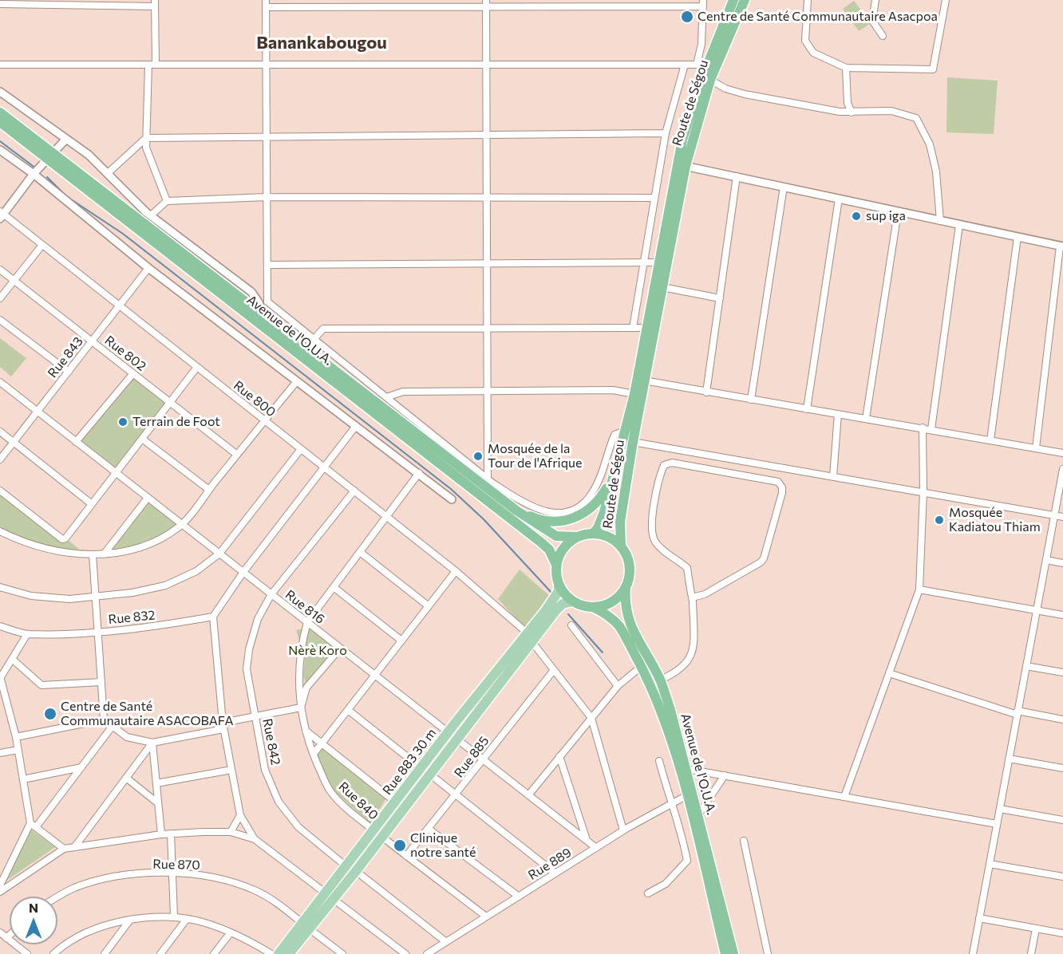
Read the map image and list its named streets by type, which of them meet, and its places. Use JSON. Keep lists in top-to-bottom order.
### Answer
{
  "streets": {
    "highway": ["Route de Ségou", "Avenue de l'O.U.A."],
    "main road": ["Rue 883 30 m"],
    "street": [
      "Rue 802",
      "Rue 843",
      "Rue 800",
      "Rue 816",
      "Rue 832",
      "Rue 842",
      "Rue 885",
      "Rue 840",
      "Rue 889",
      "Rue 870"
    ]
  },
  "crossings": [
    ["Route de Ségou", "Avenue de l'O.U.A."],
    ["Avenue de l'O.U.A.", "Rue 889"],
    ["Rue 802", "Rue 843"],
    ["Rue 843", "Rue 800"],
    ["Rue 843", "Rue 816"],
    ["Rue 800", "Rue 842"],
    ["Rue 800", "Rue 883 30 m"],
    ["Rue 816", "Rue 842"],
    ["Rue 816", "Rue 885"],
    ["Rue 816", "Rue 883 30 m"],
    ["Rue 816", "Rue 840"],
    ["Rue 816", "Rue 889"],
    ["Rue 842", "Rue 883 30 m"],
    ["Rue 842", "Rue 889"],
    ["Rue 885", "Rue 840"],
    ["Rue 883 30 m", "Rue 840"],
    ["Rue 883 30 m", "Rue 870"],
    ["Rue 840", "Rue 889"]
  ],
  "districts": ["Banankabougou"],
  "parks": ["Nèrè Koro"],
  "places": [
    "Centre de Santé Communautaire Asacpoa",
    "sup iga",
    "Terrain de Foot",
    "Mosquée de la Tour de l'Afrique",
    "Mosquée Kadiatou Thiam",
    "Centre de Santé Communautaire ASACOBAFA",
    "Clinique notre santé"
  ],
  "north": "top"
}
